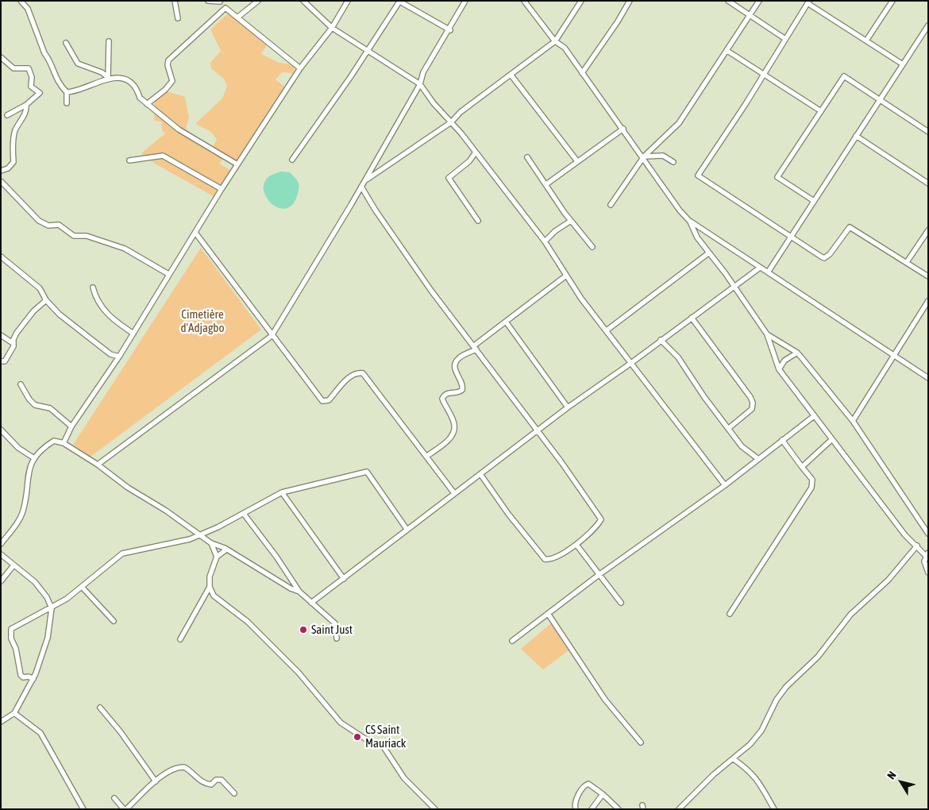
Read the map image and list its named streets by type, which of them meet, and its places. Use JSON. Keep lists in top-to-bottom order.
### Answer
{
  "parks": ["Cimetière d'Adjagbo"],
  "places": ["Saint Just", "CS Saint Mauriack"],
  "north": "top left"
}
